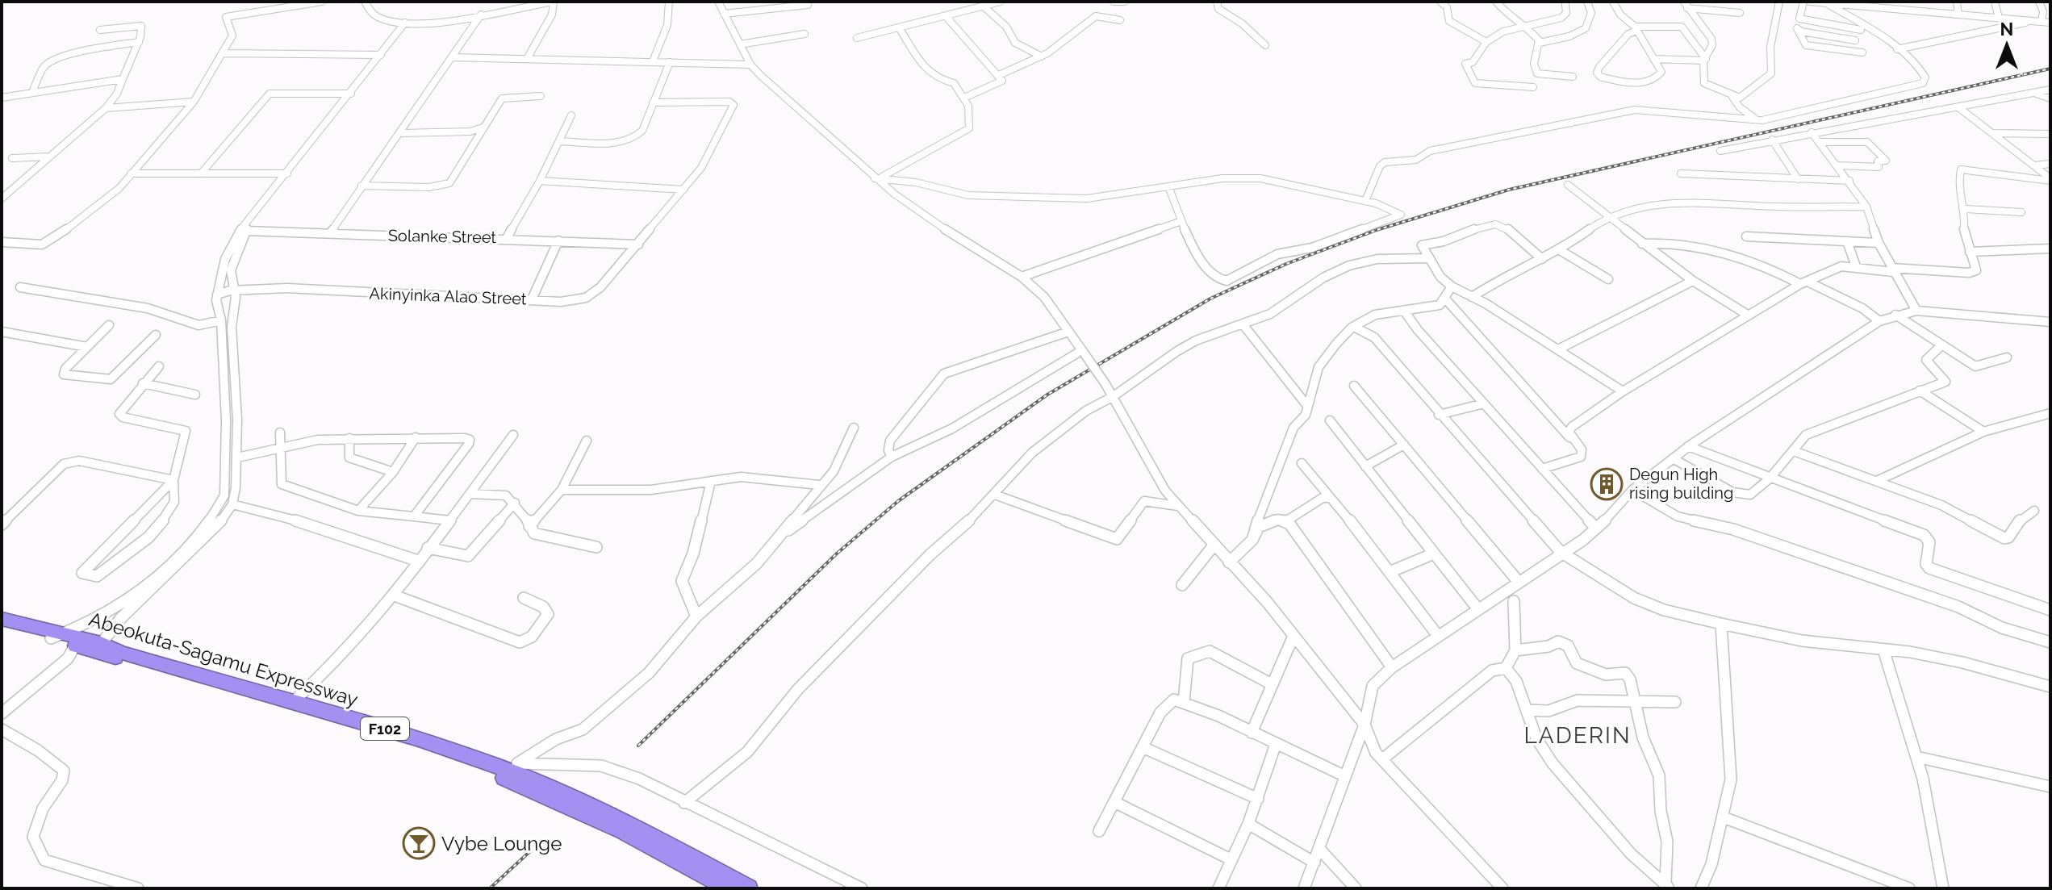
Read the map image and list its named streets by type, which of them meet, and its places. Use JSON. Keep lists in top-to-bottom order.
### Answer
{
  "streets": {
    "highway": ["Abeokuta-Sagamu Expressway", "F102"],
    "street": ["Solanke Street", "Akinyinka Alao Street"]
  },
  "crossings": [
    ["Solanke Street", "Akinyinka Alao Street"]
  ],
  "districts": ["LADERIN"],
  "places": {
    "building": ["Degun High rising building"],
    "bar": ["Vybe Lounge"]
  },
  "north": "top"
}
